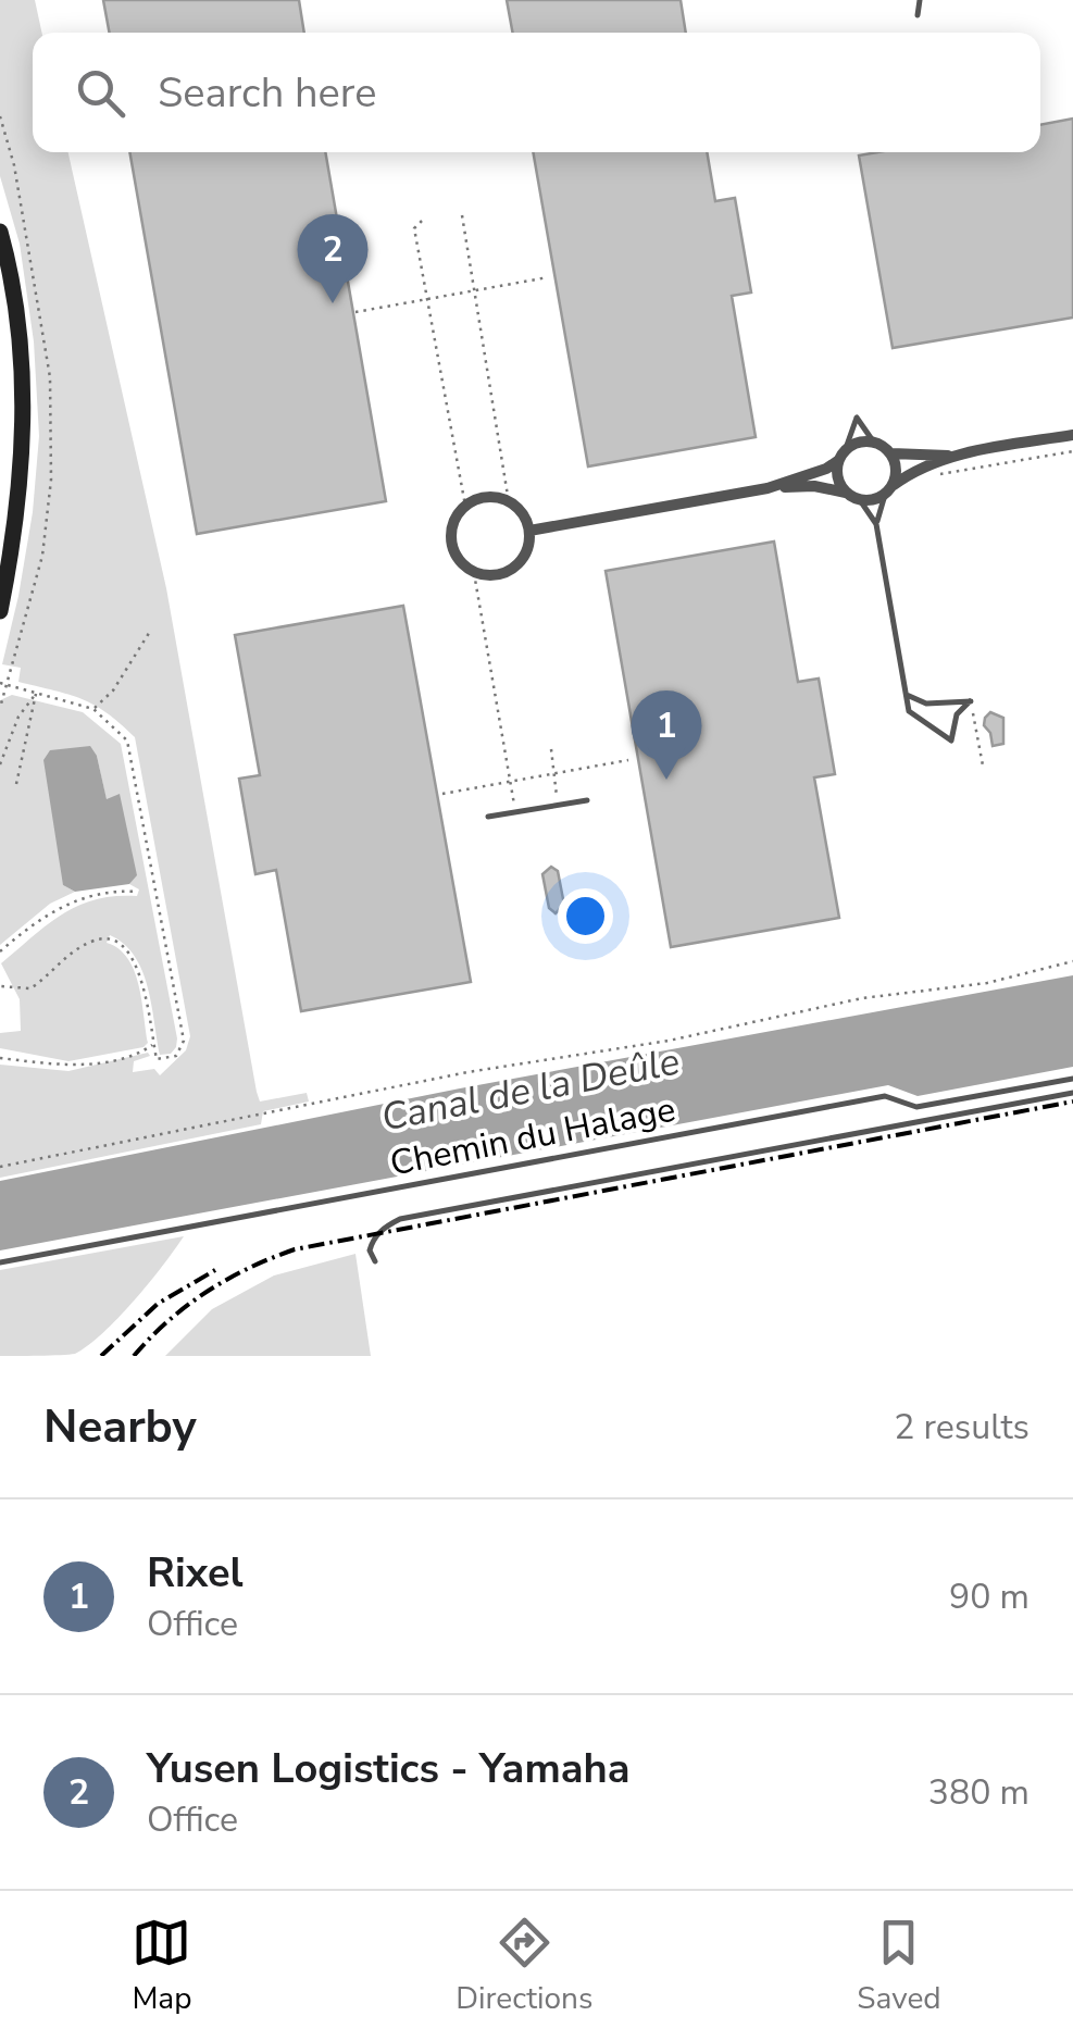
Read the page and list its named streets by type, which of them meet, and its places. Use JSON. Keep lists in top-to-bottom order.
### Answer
{
  "streets": {
    "lane": ["Chemin du Halage"]
  },
  "water": ["Canal de la Deûle"],
  "page": {
    "search": "Search here",
    "pins": ["2", "1"],
    "heading": ["Nearby", "2 results"],
    "list": [
      {
        "mark": "1",
        "name": "Rixel",
        "note": "Office",
        "value": "90 m"
      },
      {
        "mark": "2",
        "name": "Yusen Logistics - Yamaha",
        "note": "Office",
        "value": "380 m"
      }
    ],
    "nav": ["Map", "Directions", "Saved"]
  }
}
